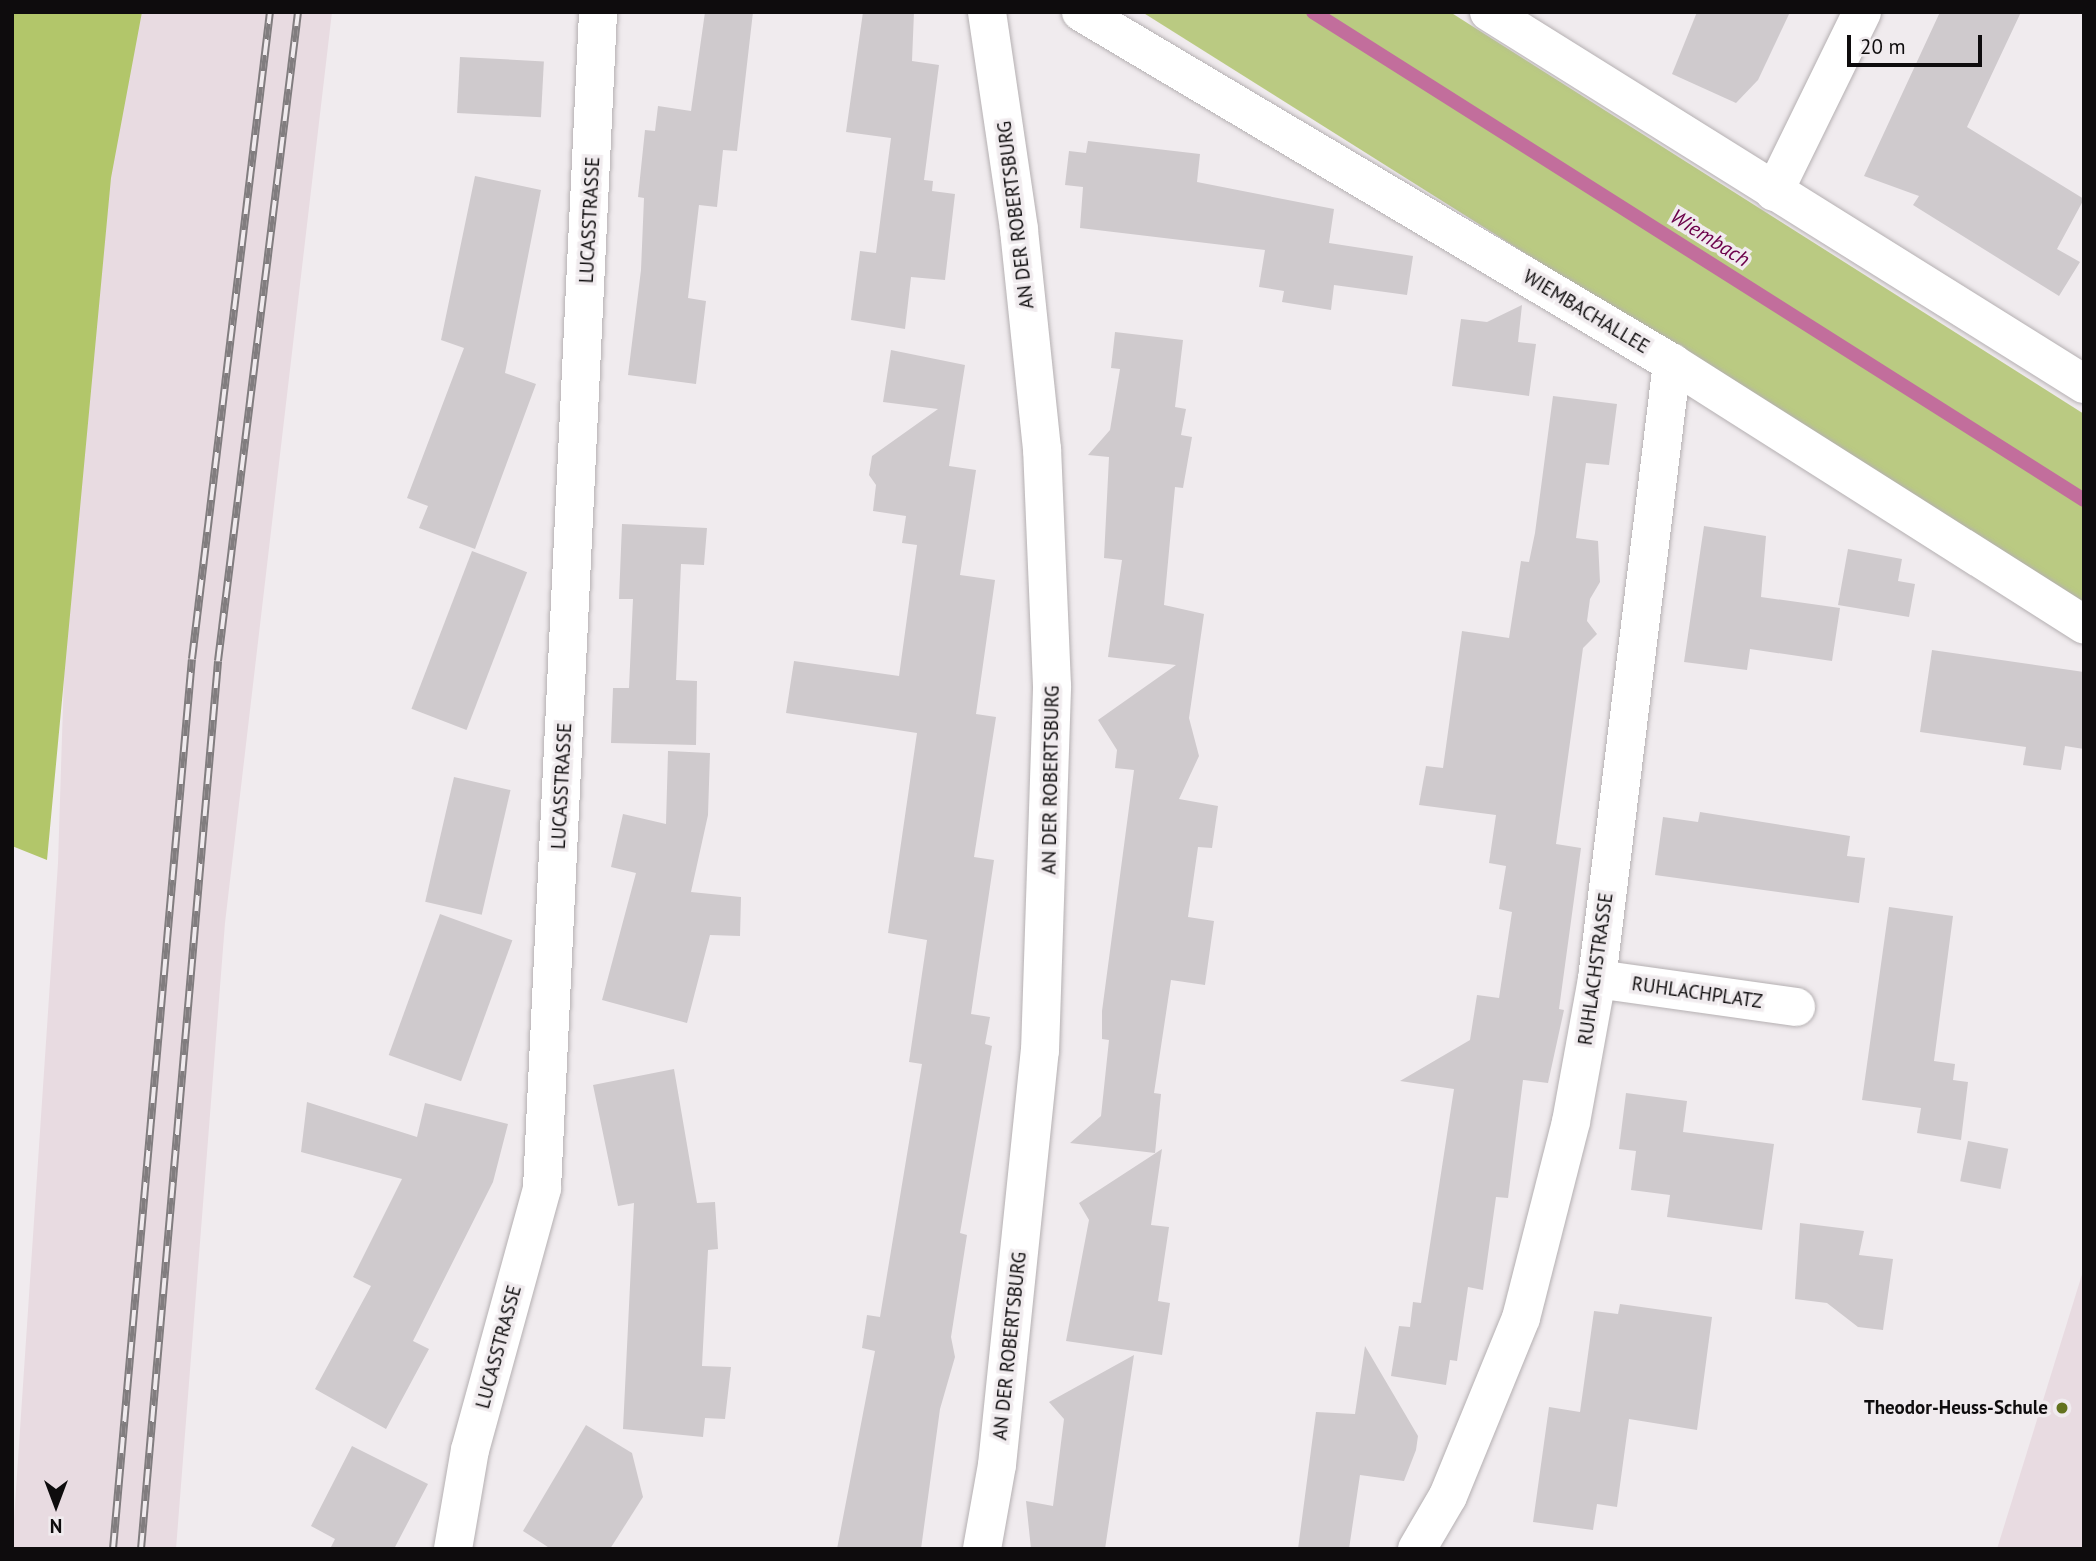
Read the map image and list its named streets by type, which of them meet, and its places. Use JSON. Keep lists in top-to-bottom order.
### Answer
{
  "streets": {
    "street": [
      "AN DER ROBERTSBURG",
      "LUCASSTRASSE",
      "WIEMBACHALLEE",
      "RUHLACHSTRASSE",
      "RUHLACHPLATZ"
    ]
  },
  "crossings": [
    ["WIEMBACHALLEE", "RUHLACHSTRASSE"],
    ["RUHLACHSTRASSE", "RUHLACHPLATZ"]
  ],
  "water": ["Wiembach"],
  "places": ["Theodor-Heuss-Schule"],
  "scale_bar": "20 m",
  "north": "bottom"
}
